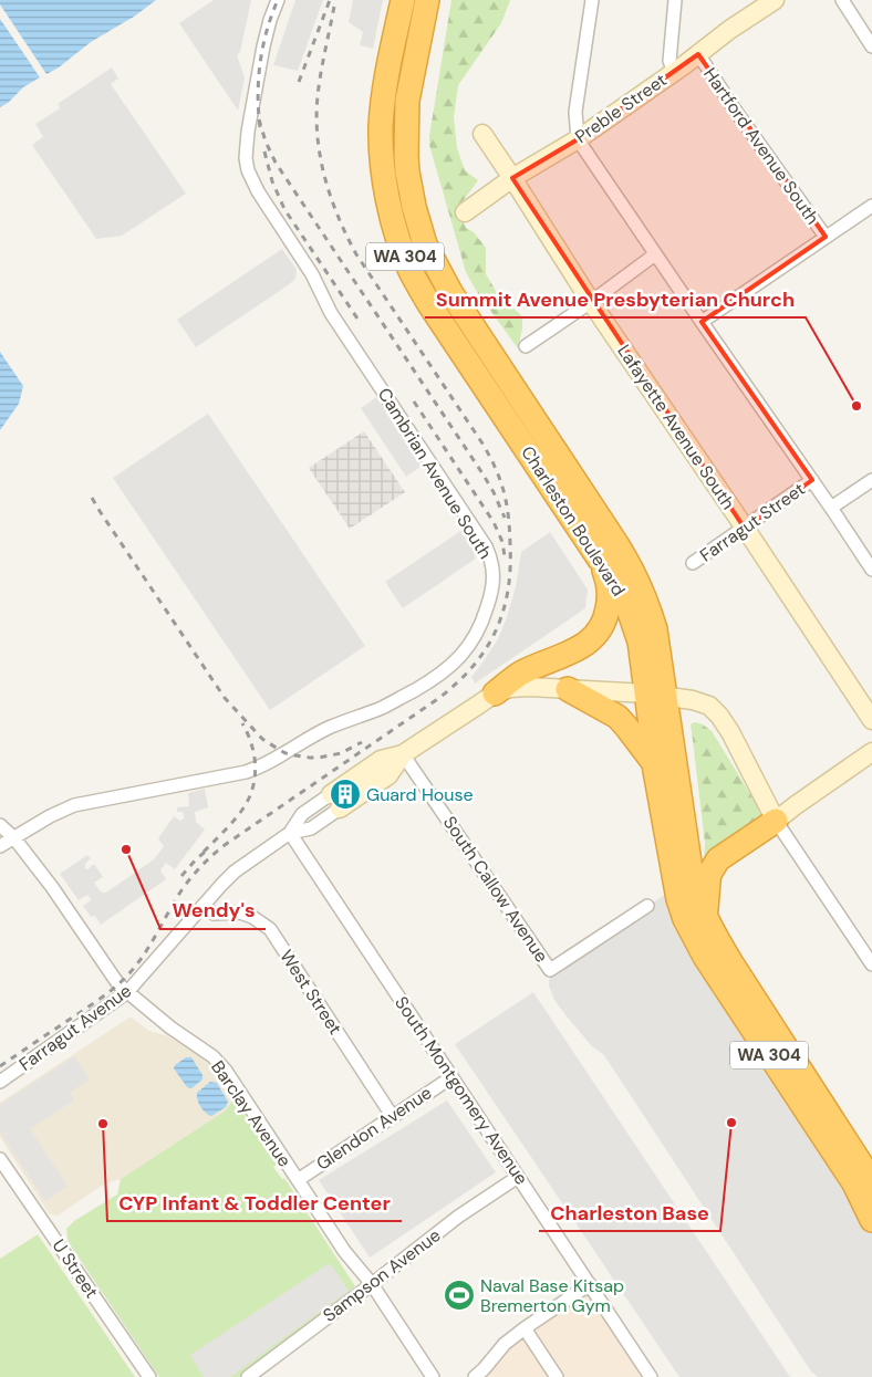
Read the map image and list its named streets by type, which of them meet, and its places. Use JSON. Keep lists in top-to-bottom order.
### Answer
{
  "streets": {
    "highway": ["WA 304", "Charleston Boulevard"],
    "street": [
      "Preble Street",
      "Hartford Avenue South",
      "Lafayette Avenue South",
      "Cambrian Avenue South",
      "Farragut Street",
      "South Callow Avenue",
      "West Street",
      "Farragut Avenue",
      "South Montgomery Avenue",
      "Barclay Avenue",
      "Glendon Avenue",
      "U Street",
      "Sampson Avenue"
    ]
  },
  "crossings": [
    ["Preble Street", "Hartford Avenue South"],
    ["Preble Street", "Lafayette Avenue South"],
    ["Lafayette Avenue South", "Farragut Street"],
    ["Cambrian Avenue South", "Barclay Avenue"],
    ["Charleston Boulevard", "Farragut Avenue"],
    ["South Callow Avenue", "Farragut Avenue"],
    ["West Street", "Farragut Avenue"],
    ["West Street", "Glendon Avenue"],
    ["Farragut Avenue", "South Montgomery Avenue"],
    ["Farragut Avenue", "Barclay Avenue"],
    ["South Montgomery Avenue", "Glendon Avenue"],
    ["South Montgomery Avenue", "Sampson Avenue"],
    ["Barclay Avenue", "Glendon Avenue"],
    ["Barclay Avenue", "Sampson Avenue"]
  ],
  "places": {
    "other": [
      "Summit Avenue Presbyterian Church",
      "Wendy's",
      "Charleston Base",
      "CYP Infant & Toddler Center"
    ],
    "building": ["Guard House"],
    "sports": ["Naval Base Kitsap Bremerton Gym"]
  }
}
